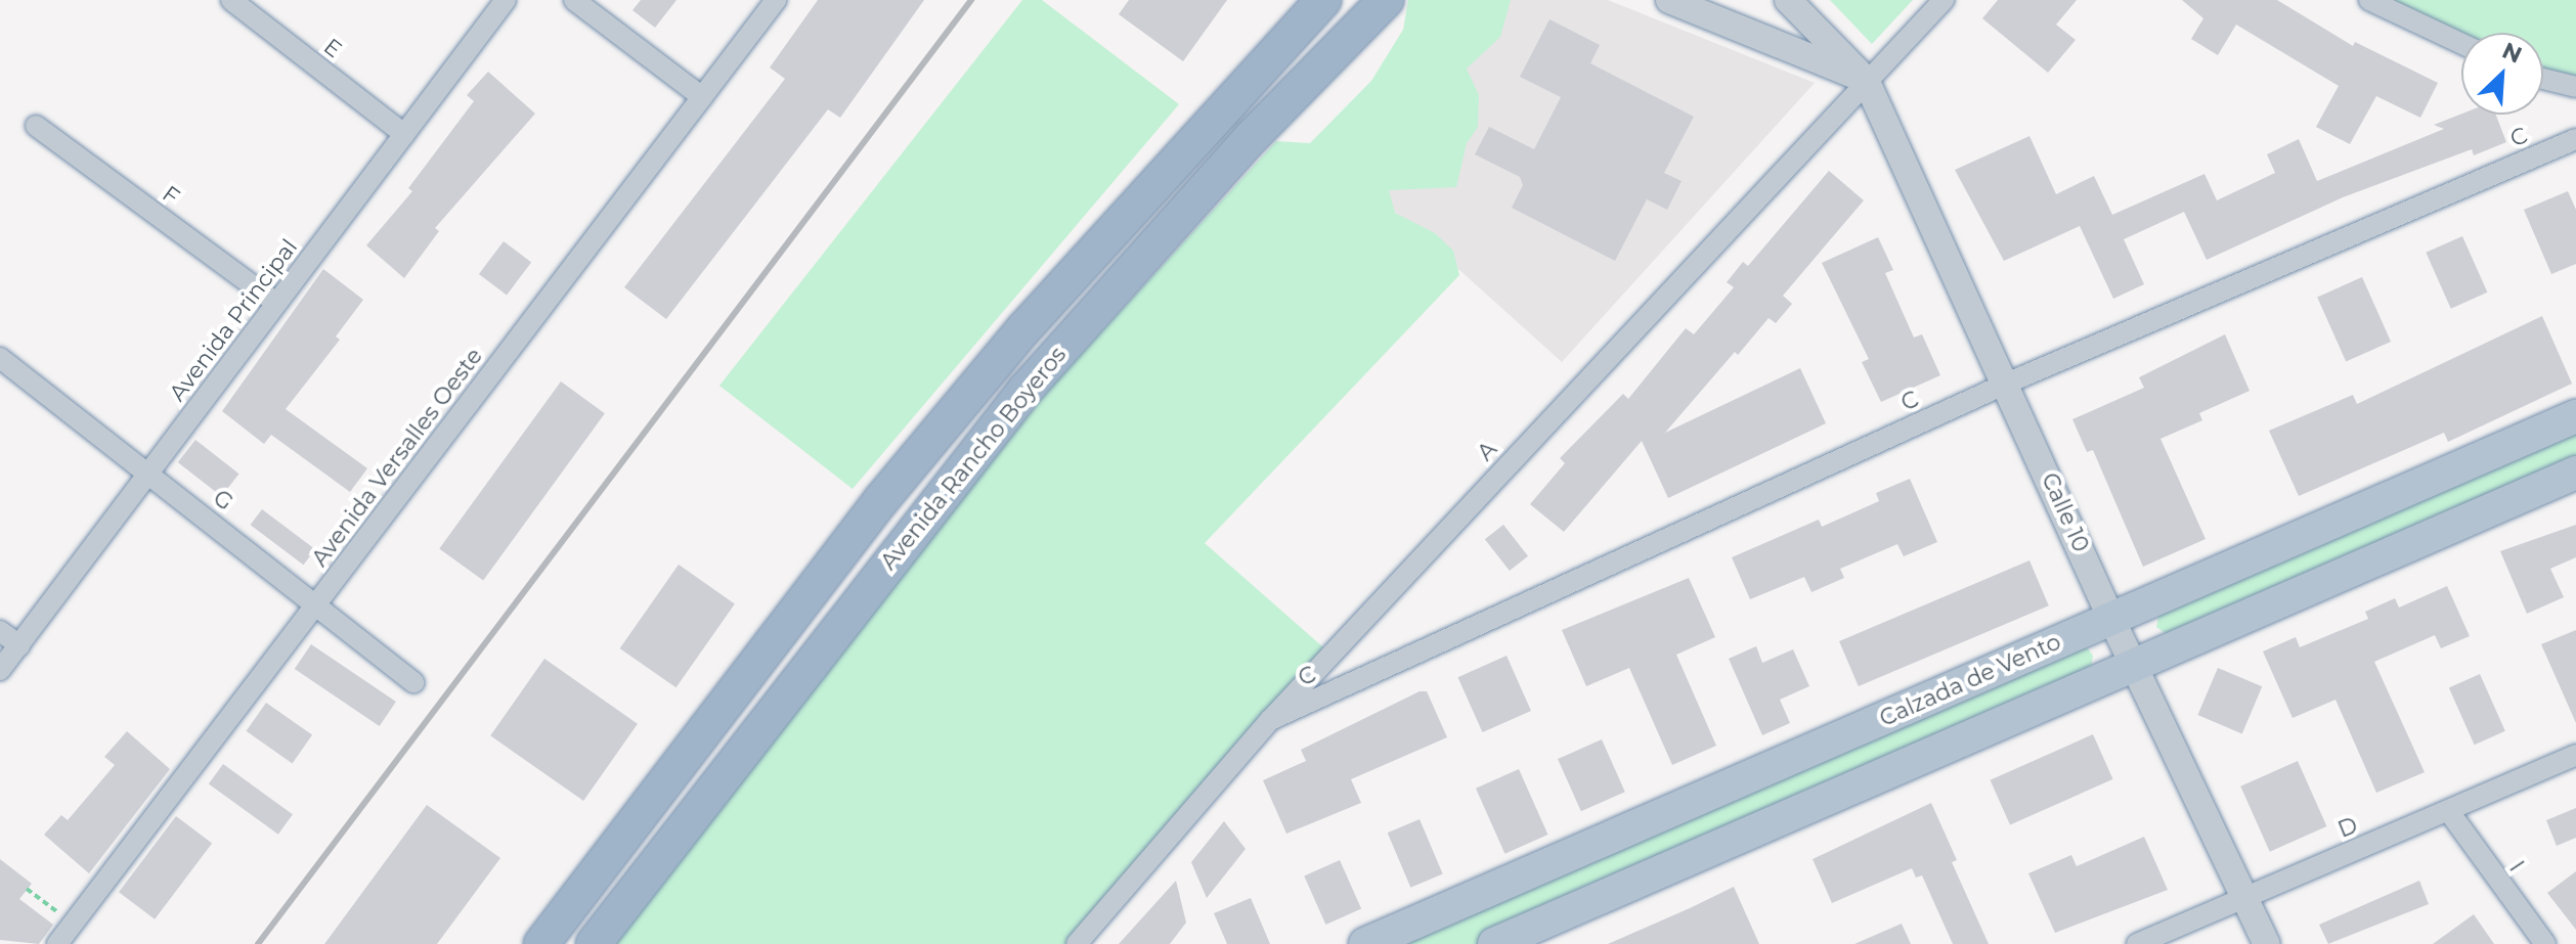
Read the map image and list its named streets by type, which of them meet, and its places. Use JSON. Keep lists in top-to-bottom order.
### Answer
{
  "streets": {
    "highway": ["Avenida Rancho Boyeros"],
    "main road": ["Calzada de Vento"],
    "street": [
      "E",
      "C",
      "F",
      "Avenida Principal",
      "A",
      "Avenida Versalles Oeste",
      "G",
      "Calle 10",
      "D",
      "I"
    ]
  },
  "crossings": [
    ["E", "Avenida Principal"],
    ["C", "A"],
    ["C", "Calle 10"],
    ["F", "Avenida Principal"],
    ["Avenida Principal", "G"],
    ["A", "Calle 10"],
    ["Avenida Versalles Oeste", "G"],
    ["Calle 10", "Calzada de Vento"],
    ["Calle 10", "D"],
    ["D", "I"]
  ],
  "north": "top right"
}
